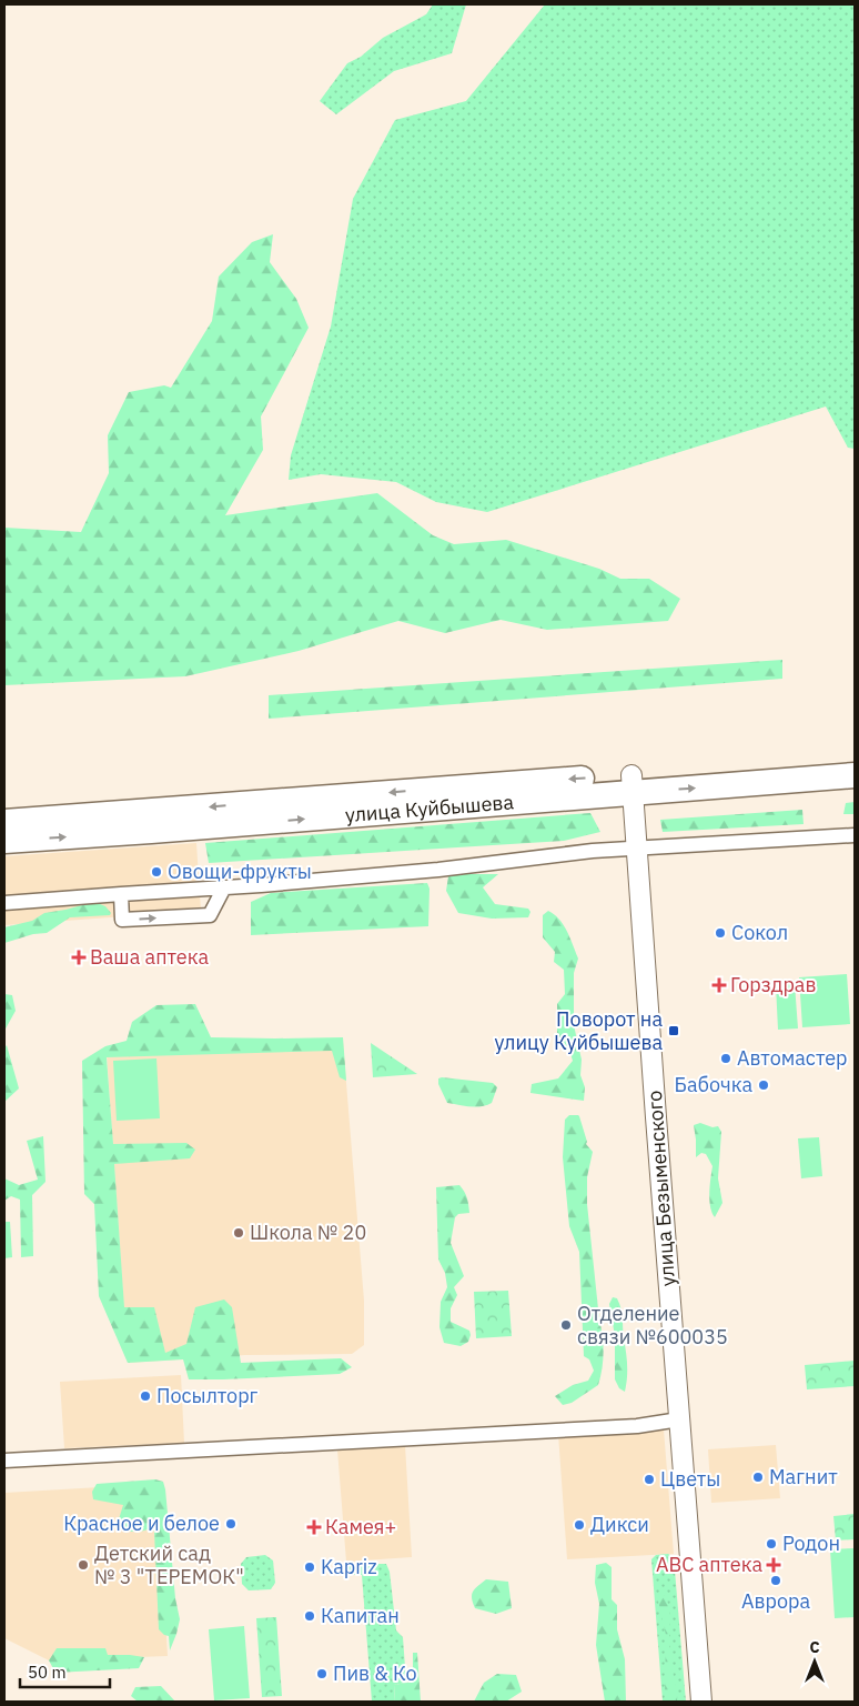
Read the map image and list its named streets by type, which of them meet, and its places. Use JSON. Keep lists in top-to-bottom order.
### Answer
{
  "streets": {
    "highway": ["улица Куйбышева"],
    "main road": ["улица Безыменского"]
  },
  "crossings": [
    ["улица Куйбышева", "улица Безыменского"]
  ],
  "places": {
    "other": [
      "Овощи-фрукты",
      "Сокол",
      "Автомастер",
      "Бабочка",
      "Школа № 20",
      "Отделение связи №600035",
      "Посылторг",
      "Магнит",
      "Цветы",
      "Красное и белое",
      "Дикси",
      "Родон",
      "Детский сад № 3 \"ТЕРЕМОК\"",
      "Kapriz",
      "Аврора",
      "Капитан",
      "Пив & Ко"
    ],
    "health": [
      "Ваша аптека",
      "Горздрав",
      "Камея+",
      "АВС аптека"
    ],
    "transit": ["Поворот на улицу Куйбышева"]
  },
  "scale_bar": "50 m",
  "north": "top"
}
